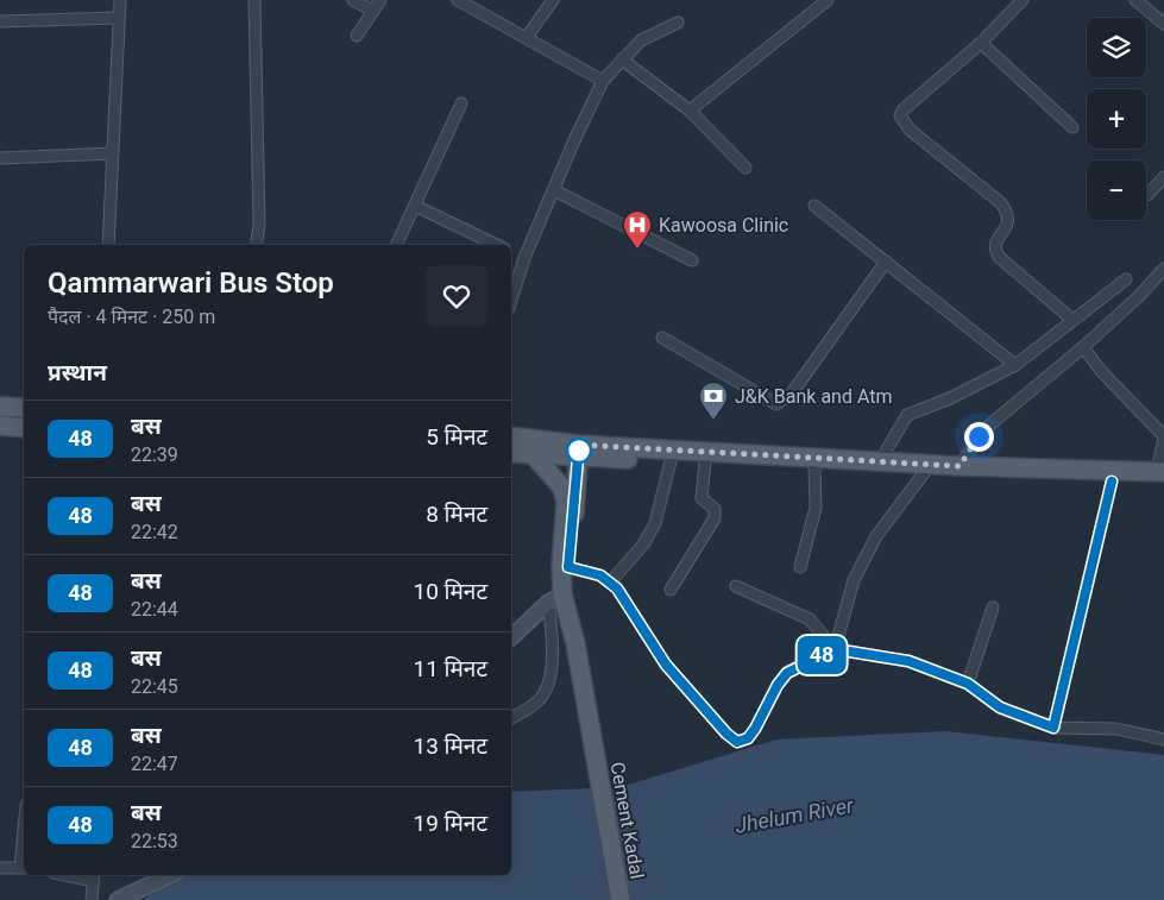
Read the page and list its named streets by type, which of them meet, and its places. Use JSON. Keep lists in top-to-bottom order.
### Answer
{
  "streets": {
    "main road": ["Cement Kadal"]
  },
  "water": ["Jhelum River"],
  "places": {
    "hospital": ["Kawoosa Clinic"],
    "bank": ["J&K Bank and Atm"]
  },
  "lines": ["bus line 48"],
  "page": {
    "on_map": "48",
    "map_buttons": ["+", "−"],
    "heading": [
      ["Qammarwari Bus Stop", "पैदल · 4 मिनट · 250 m"],
      "प्रस्थान"
    ],
    "list": [
      {
        "mark": "48",
        "name": "बस",
        "note": "22:39",
        "value": "5 मिनट"
      },
      {
        "mark": "48",
        "name": "बस",
        "note": "22:42",
        "value": "8 मिनट"
      },
      {
        "mark": "48",
        "name": "बस",
        "note": "22:44",
        "value": "10 मिनट"
      },
      {
        "mark": "48",
        "name": "बस",
        "note": "22:45",
        "value": "11 मिनट"
      },
      {
        "mark": "48",
        "name": "बस",
        "note": "22:47",
        "value": "13 मिनट"
      },
      {
        "mark": "48",
        "name": "बस",
        "note": "22:53",
        "value": "19 मिनट"
      }
    ]
  }
}
